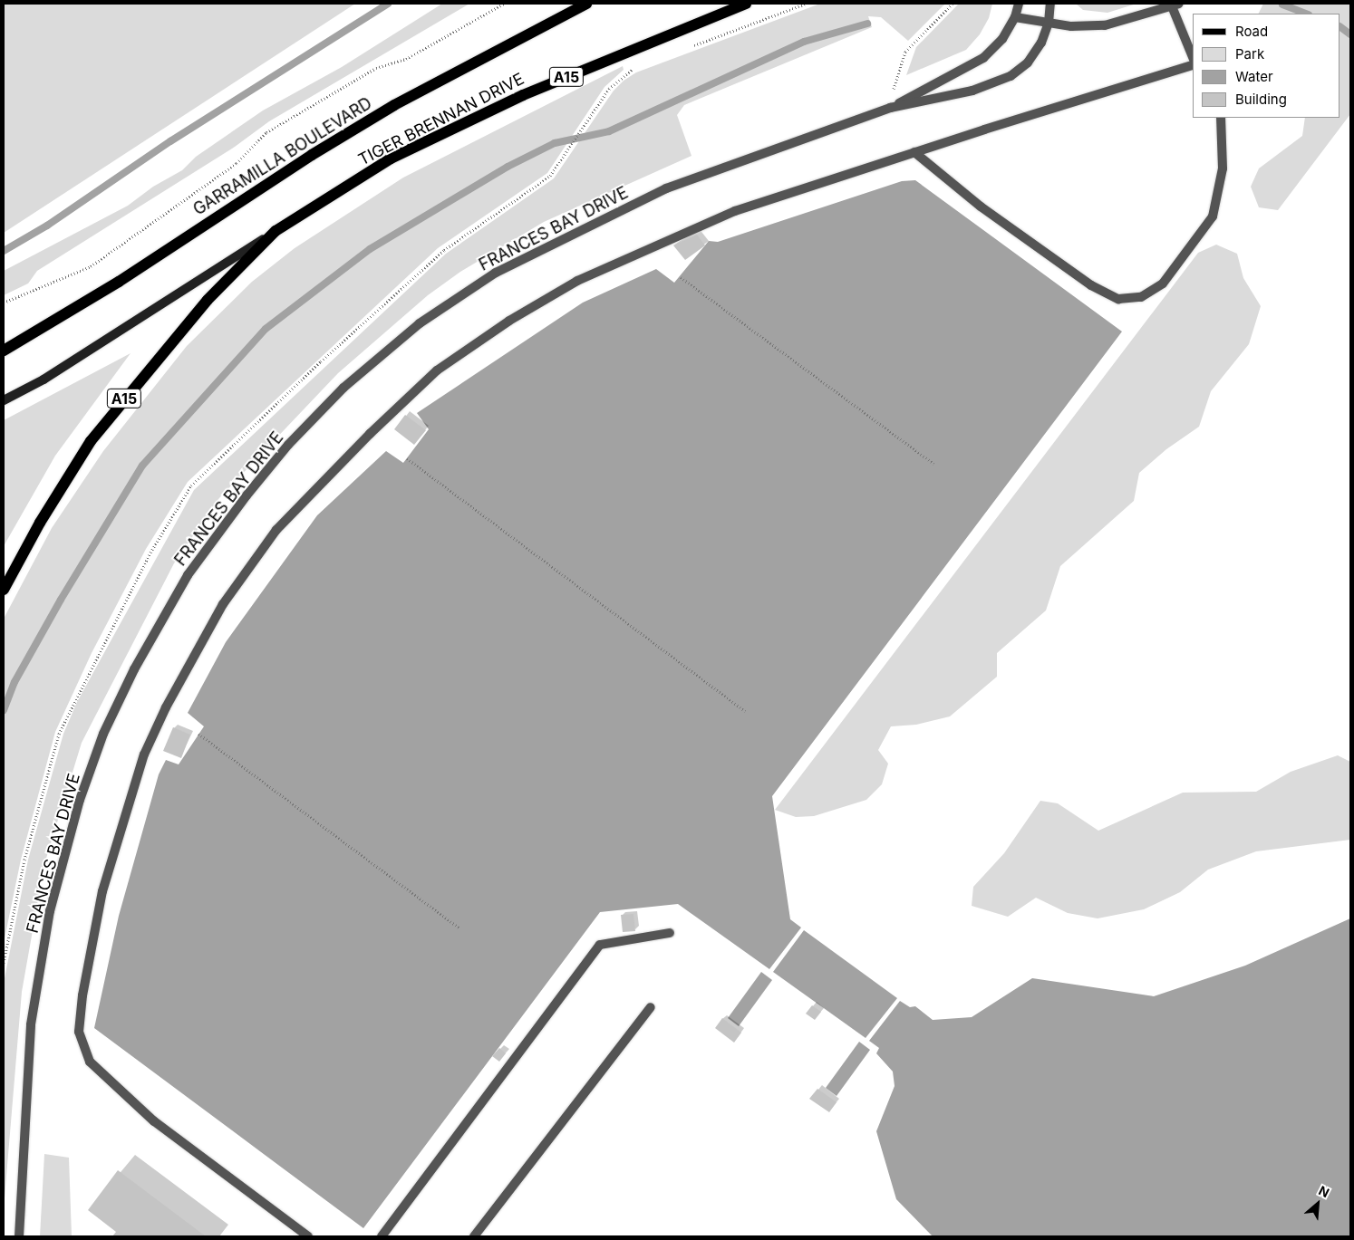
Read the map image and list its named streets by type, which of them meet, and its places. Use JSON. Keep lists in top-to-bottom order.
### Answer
{
  "streets": {
    "main road": ["A15", "TIGER BRENNAN DRIVE", "GARRAMILLA BOULEVARD"],
    "street": ["FRANCES BAY DRIVE"]
  },
  "legend": [
    "Road",
    "Park",
    "Water",
    "Building"
  ],
  "north": "top right"
}
